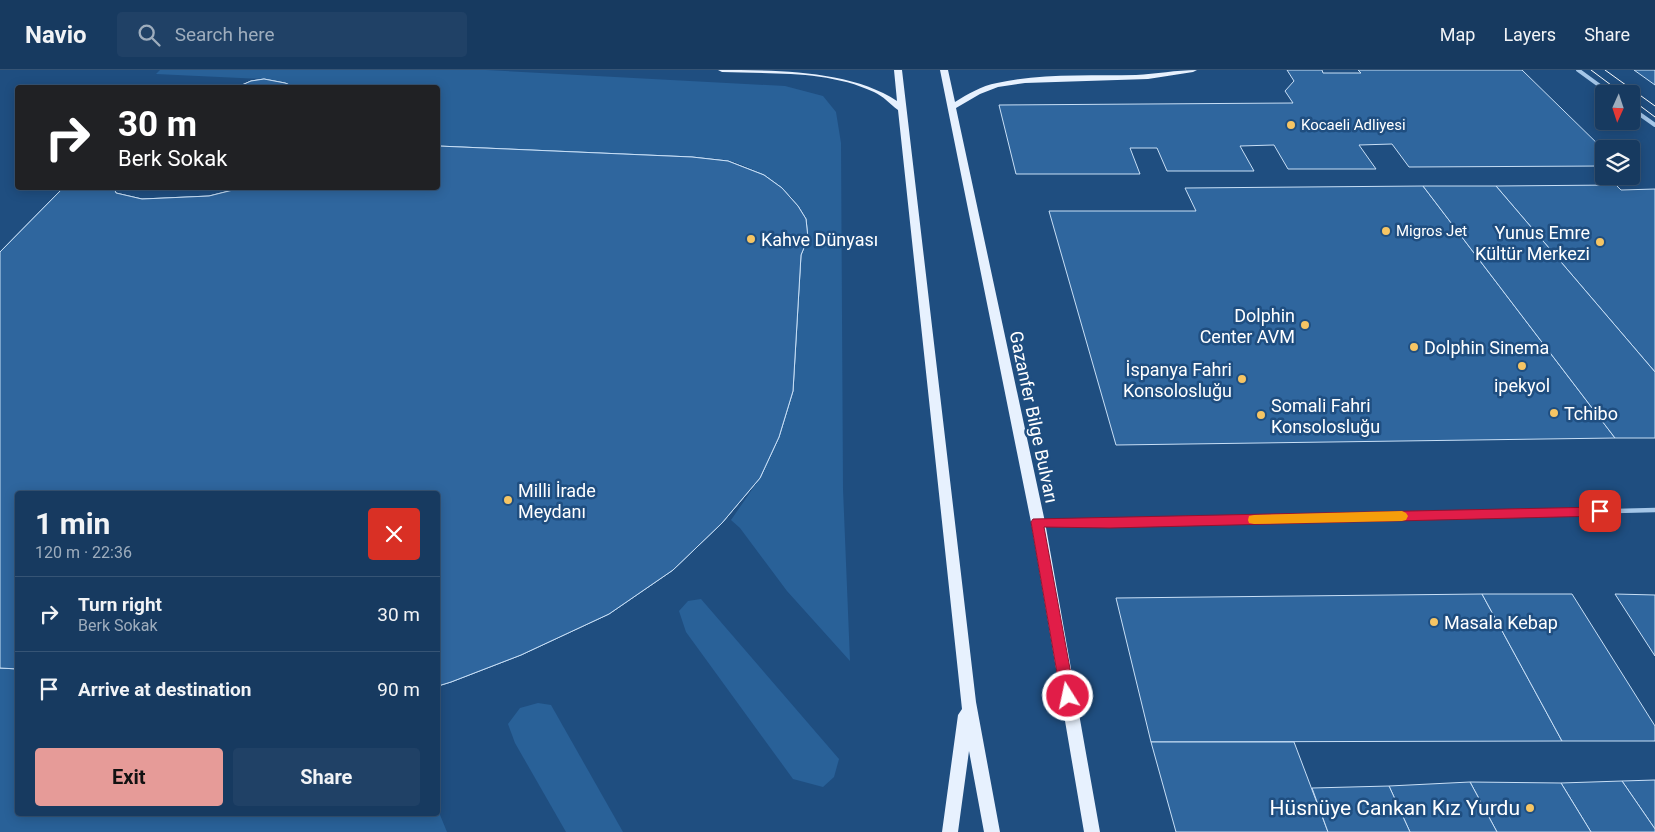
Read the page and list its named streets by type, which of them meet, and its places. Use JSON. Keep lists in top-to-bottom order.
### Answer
{
  "streets": {
    "main road": ["Gazanfer Bilge Bulvarı"]
  },
  "places": [
    "Kocaeli Adliyesi",
    "Migros Jet",
    "Kahve Dünyası",
    "Yunus Emre Kültür Merkezi",
    "Dolphin Center AVM",
    "Dolphin Sinema",
    "ipekyol",
    "İspanya Fahri Konsolosluğu",
    "Tchibo",
    "Somali Fahri Konsolosluğu",
    "Milli İrade Meydanı",
    "Masala Kebap",
    "Hüsnüye Cankan Kız Yurdu"
  ],
  "north": "bottom",
  "page": {
    "header": "Navio",
    "search": "Search here",
    "nav": ["Map", "Layers", "Share"],
    "turn": ["30 m", "Berk Sokak"],
    "heading": ["1 min", "120 m · 22:36"],
    "list": [
      {
        "name": "Turn right",
        "note": "Berk Sokak",
        "value": "30 m"
      },
      {
        "name": "Arrive at destination",
        "value": "90 m"
      }
    ],
    "buttons": ["Exit", "Share"]
  }
}
